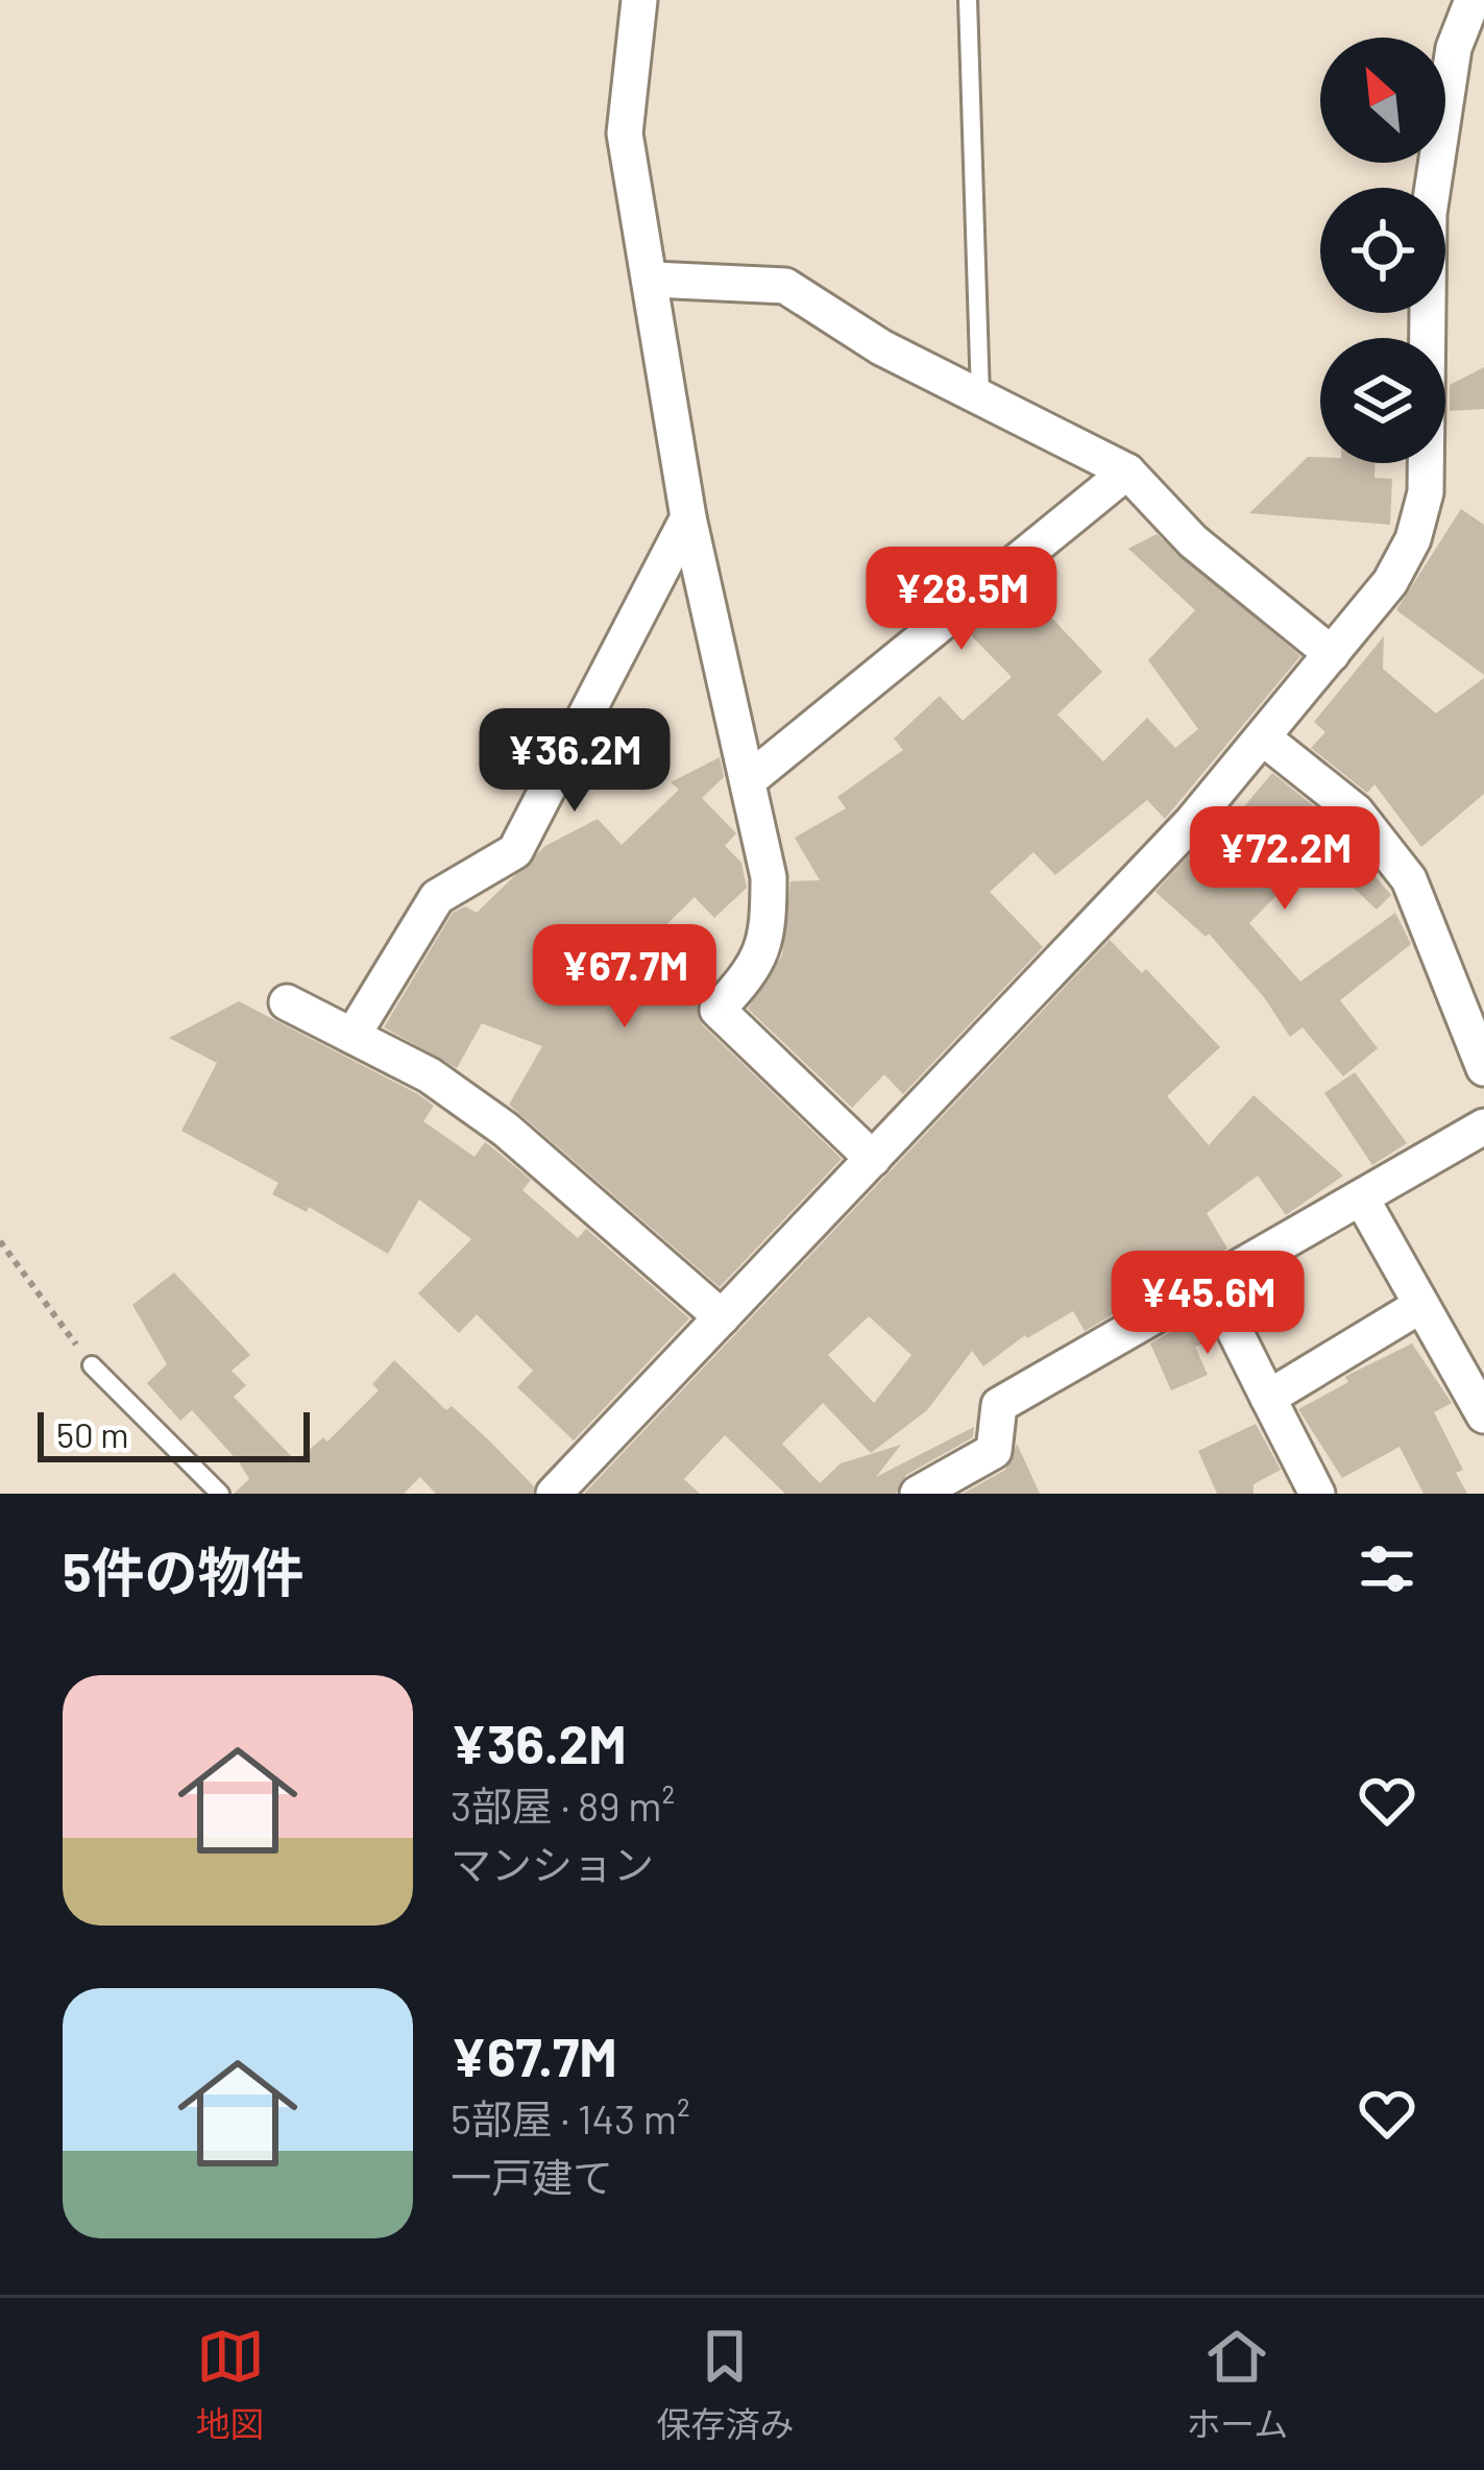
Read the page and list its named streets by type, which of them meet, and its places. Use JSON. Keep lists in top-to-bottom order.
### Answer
{
  "scale_bar": "50 m",
  "north": "top left",
  "page": {
    "price": [
      "¥28.5M",
      "¥36.2M",
      "¥72.2M",
      "¥67.7M",
      "¥45.6M"
    ],
    "scale": "50 m",
    "heading": "5件の物件",
    "list": [
      {
        "name": "¥36.2M",
        "note": "3部屋 · 89 m² · マンション"
      },
      {
        "name": "¥67.7M",
        "note": "5部屋 · 143 m² · 一戸建て"
      }
    ],
    "tabs": ["地図", "保存済み", "ホーム"]
  }
}
